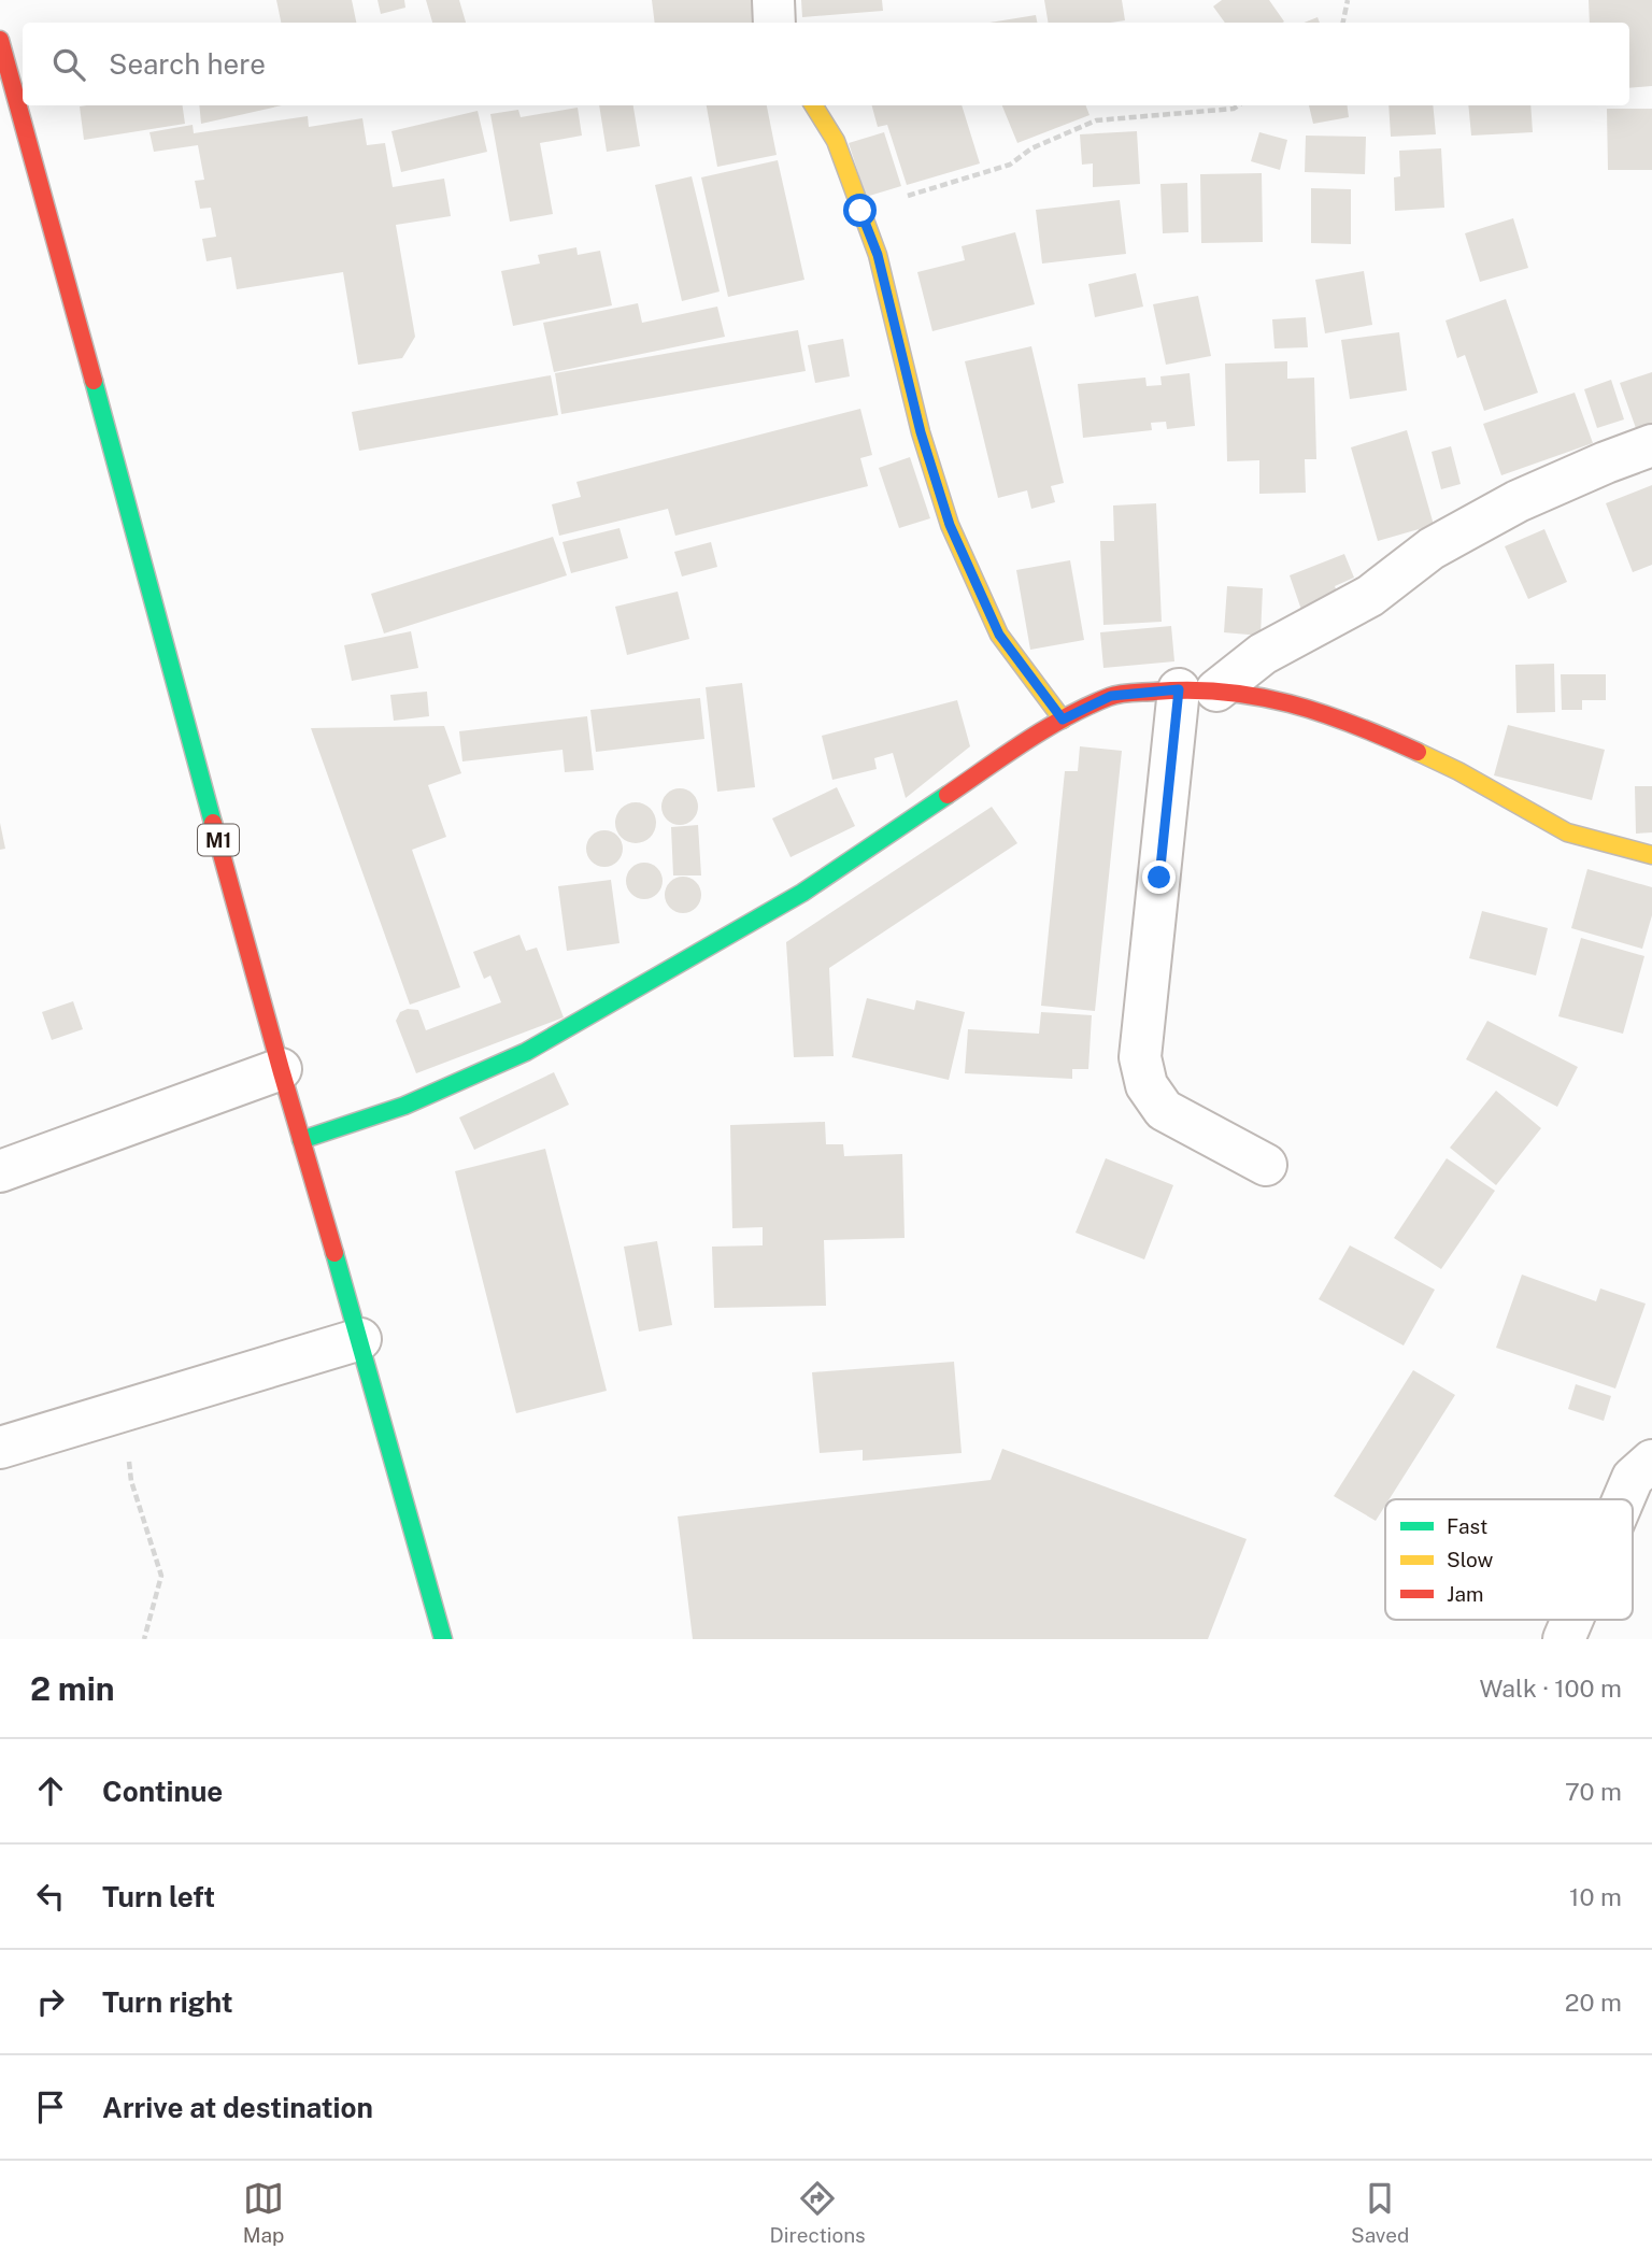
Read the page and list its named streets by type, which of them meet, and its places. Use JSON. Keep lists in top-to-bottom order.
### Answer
{
  "streets": {
    "main road": ["M1"]
  },
  "legend": ["Fast", "Slow", "Jam"],
  "page": {
    "search": "Search here",
    "heading": ["2 min", "Walk · 100 m"],
    "list": [
      ["Continue", "70 m"],
      ["Turn left", "10 m"],
      ["Turn right", "20 m"],
      "Arrive at destination"
    ],
    "nav": ["Map", "Directions", "Saved"]
  }
}
